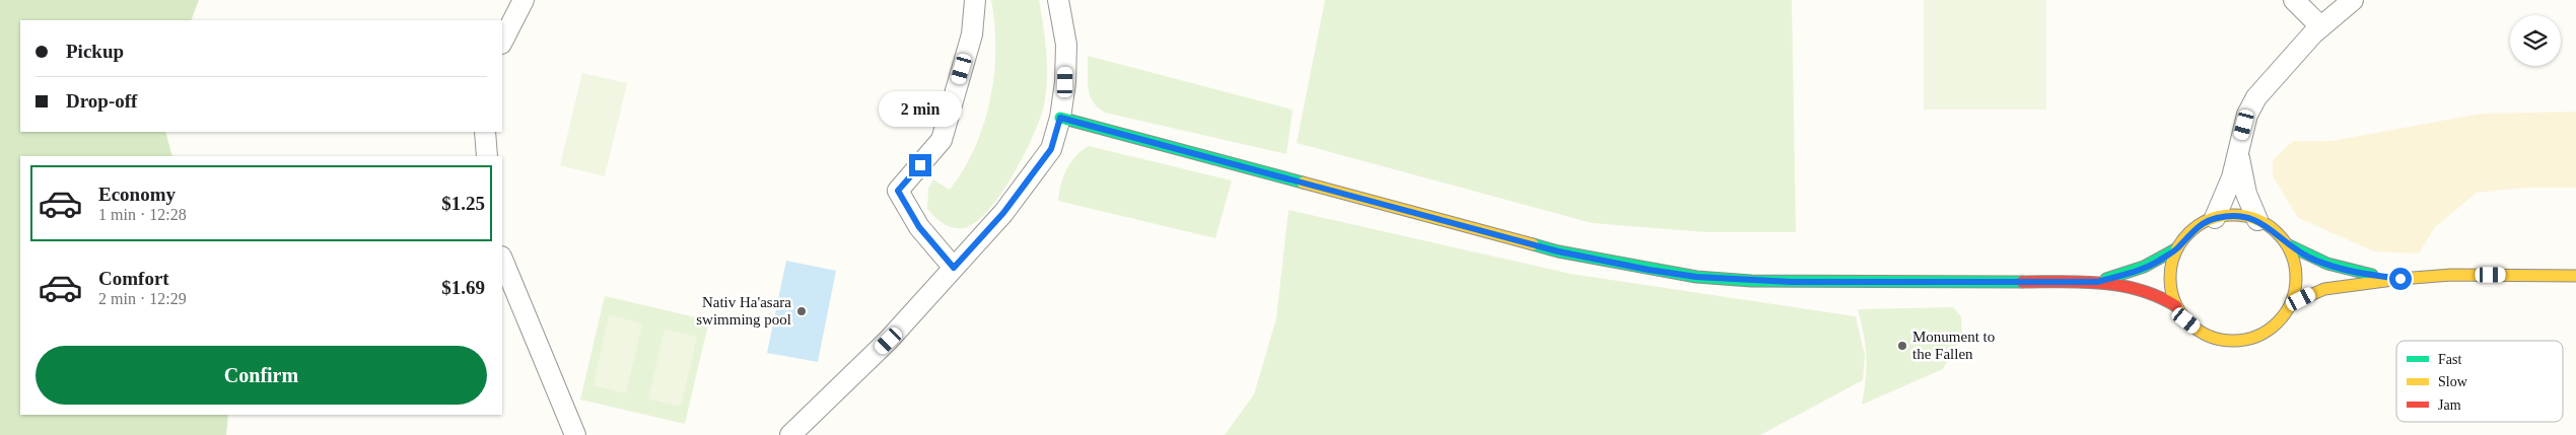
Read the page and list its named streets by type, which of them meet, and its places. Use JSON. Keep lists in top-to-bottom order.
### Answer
{
  "places": ["Nativ Ha'asara swimming pool", "Monument to the Fallen"],
  "legend": ["Fast", "Slow", "Jam"],
  "page": {
    "banner": ["Pickup", "Drop-off"],
    "bubble": "2 min",
    "list": [
      {
        "name": "Economy",
        "note": "1 min · 12:28",
        "value": "$1.25"
      },
      {
        "name": "Comfort",
        "note": "2 min · 12:29",
        "value": "$1.69"
      }
    ],
    "buttons": "Confirm"
  }
}
